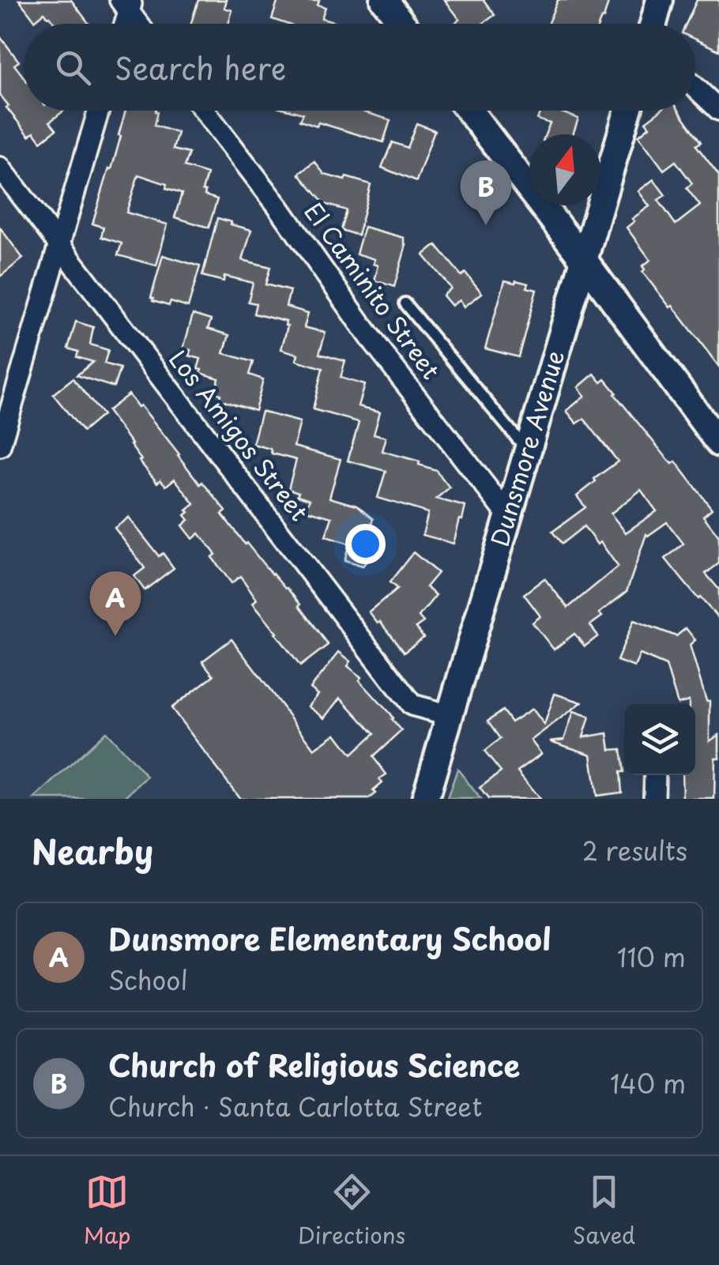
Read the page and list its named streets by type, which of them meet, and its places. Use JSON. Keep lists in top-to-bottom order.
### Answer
{
  "streets": {
    "street": ["El Caminito Street", "Los Amigos Street", "Dunsmore Avenue"]
  },
  "crossings": [
    ["El Caminito Street", "Dunsmore Avenue"],
    ["Los Amigos Street", "Dunsmore Avenue"]
  ],
  "north": "top",
  "page": {
    "search": "Search here",
    "pins": ["B", "A"],
    "heading": ["Nearby", "2 results"],
    "list": [
      {
        "mark": "A",
        "name": "Dunsmore Elementary School",
        "note": "School",
        "value": "110 m"
      },
      {
        "mark": "B",
        "name": "Church of Religious Science",
        "note": "Church · Santa Carlotta Street",
        "value": "140 m"
      }
    ],
    "nav": ["Map", "Directions", "Saved"]
  }
}
